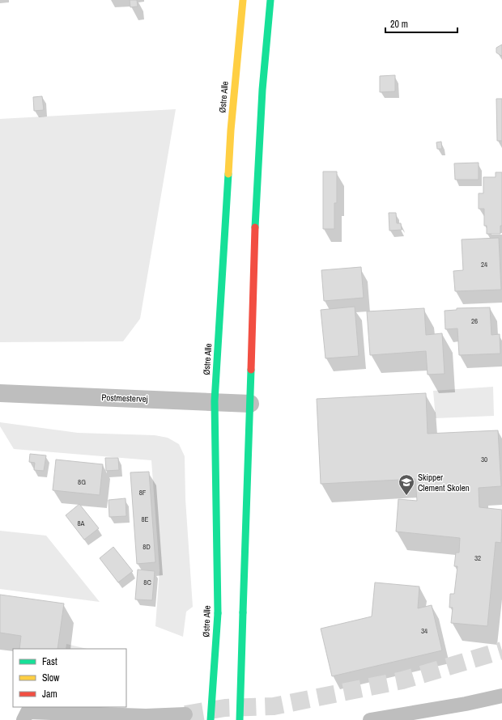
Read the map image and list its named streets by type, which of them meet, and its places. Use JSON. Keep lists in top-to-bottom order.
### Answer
{
  "streets": {
    "street": ["Østre Alle", "Postmestervej"]
  },
  "crossings": [
    ["Østre Alle", "Postmestervej"]
  ],
  "places": {
    "school or university": ["Skipper Clement Skolen"]
  },
  "house_numbers": [
    "24",
    "26",
    "30",
    "8G",
    "8F",
    "8E",
    "8A",
    "8D",
    "32",
    "8C",
    "34"
  ],
  "legend": ["Fast", "Slow", "Jam"],
  "scale_bar": "20 m"
}
